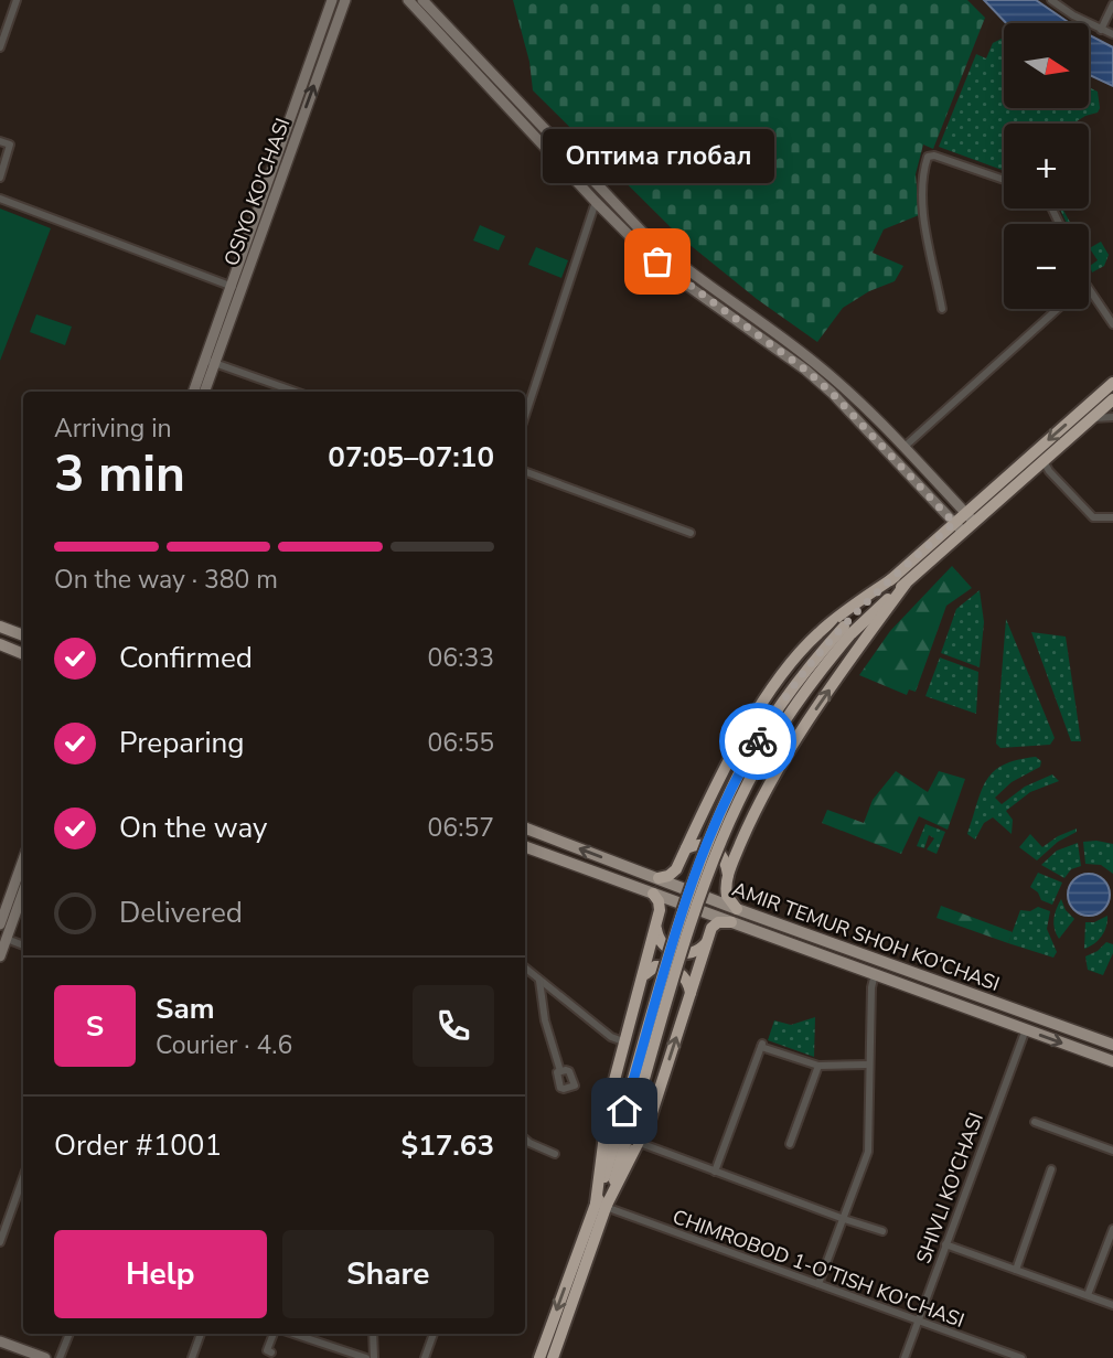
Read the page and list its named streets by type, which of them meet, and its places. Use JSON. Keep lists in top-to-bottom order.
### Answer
{
  "streets": {
    "main road": ["OSIYO KO'CHASI", "AMIR TEMUR SHOH KO'CHASI"],
    "street": ["SHIVLI KO'CHASI", "CHIMROBOD 1-O'TISH KO'CHASI"]
  },
  "crossings": [
    ["AMIR TEMUR SHOH KO'CHASI", "SHIVLI KO'CHASI"],
    ["SHIVLI KO'CHASI", "CHIMROBOD 1-O'TISH KO'CHASI"]
  ],
  "places": ["Оптима глобал"],
  "north": "right",
  "page": {
    "map_buttons": ["+", "−"],
    "bubble": "Оптима глобал",
    "heading": ["3 min", "Arriving in", "07:05–07:10"],
    "panel": [
      "Sam",
      "Courier · 4.6",
      "Order #1001",
      "$17.63"
    ],
    "bar": "On the way · 380 m",
    "list": [
      ["Confirmed", "06:33"],
      ["Preparing", "06:55"],
      ["On the way", "06:57"],
      "Delivered"
    ],
    "round": "S",
    "buttons": ["Help", "Share"]
  }
}
